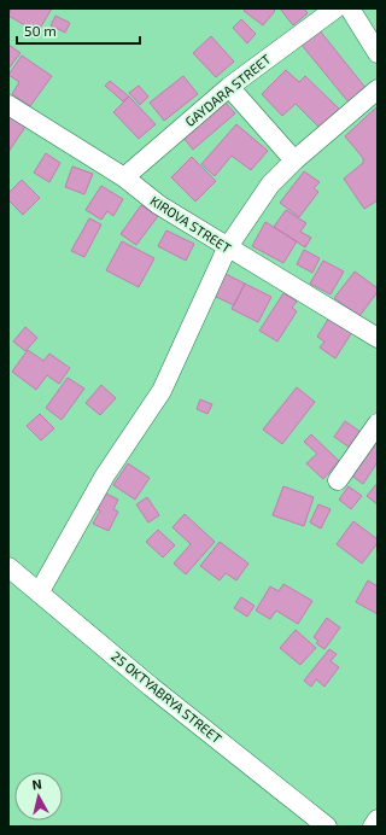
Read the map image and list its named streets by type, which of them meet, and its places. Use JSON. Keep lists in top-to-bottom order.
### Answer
{
  "streets": {
    "street": ["GAYDARA STREET", "KIROVA STREET", "25 OKTYABRYA STREET"]
  },
  "crossings": [
    ["GAYDARA STREET", "KIROVA STREET"]
  ],
  "scale_bar": "50 m",
  "north": "top"
}
